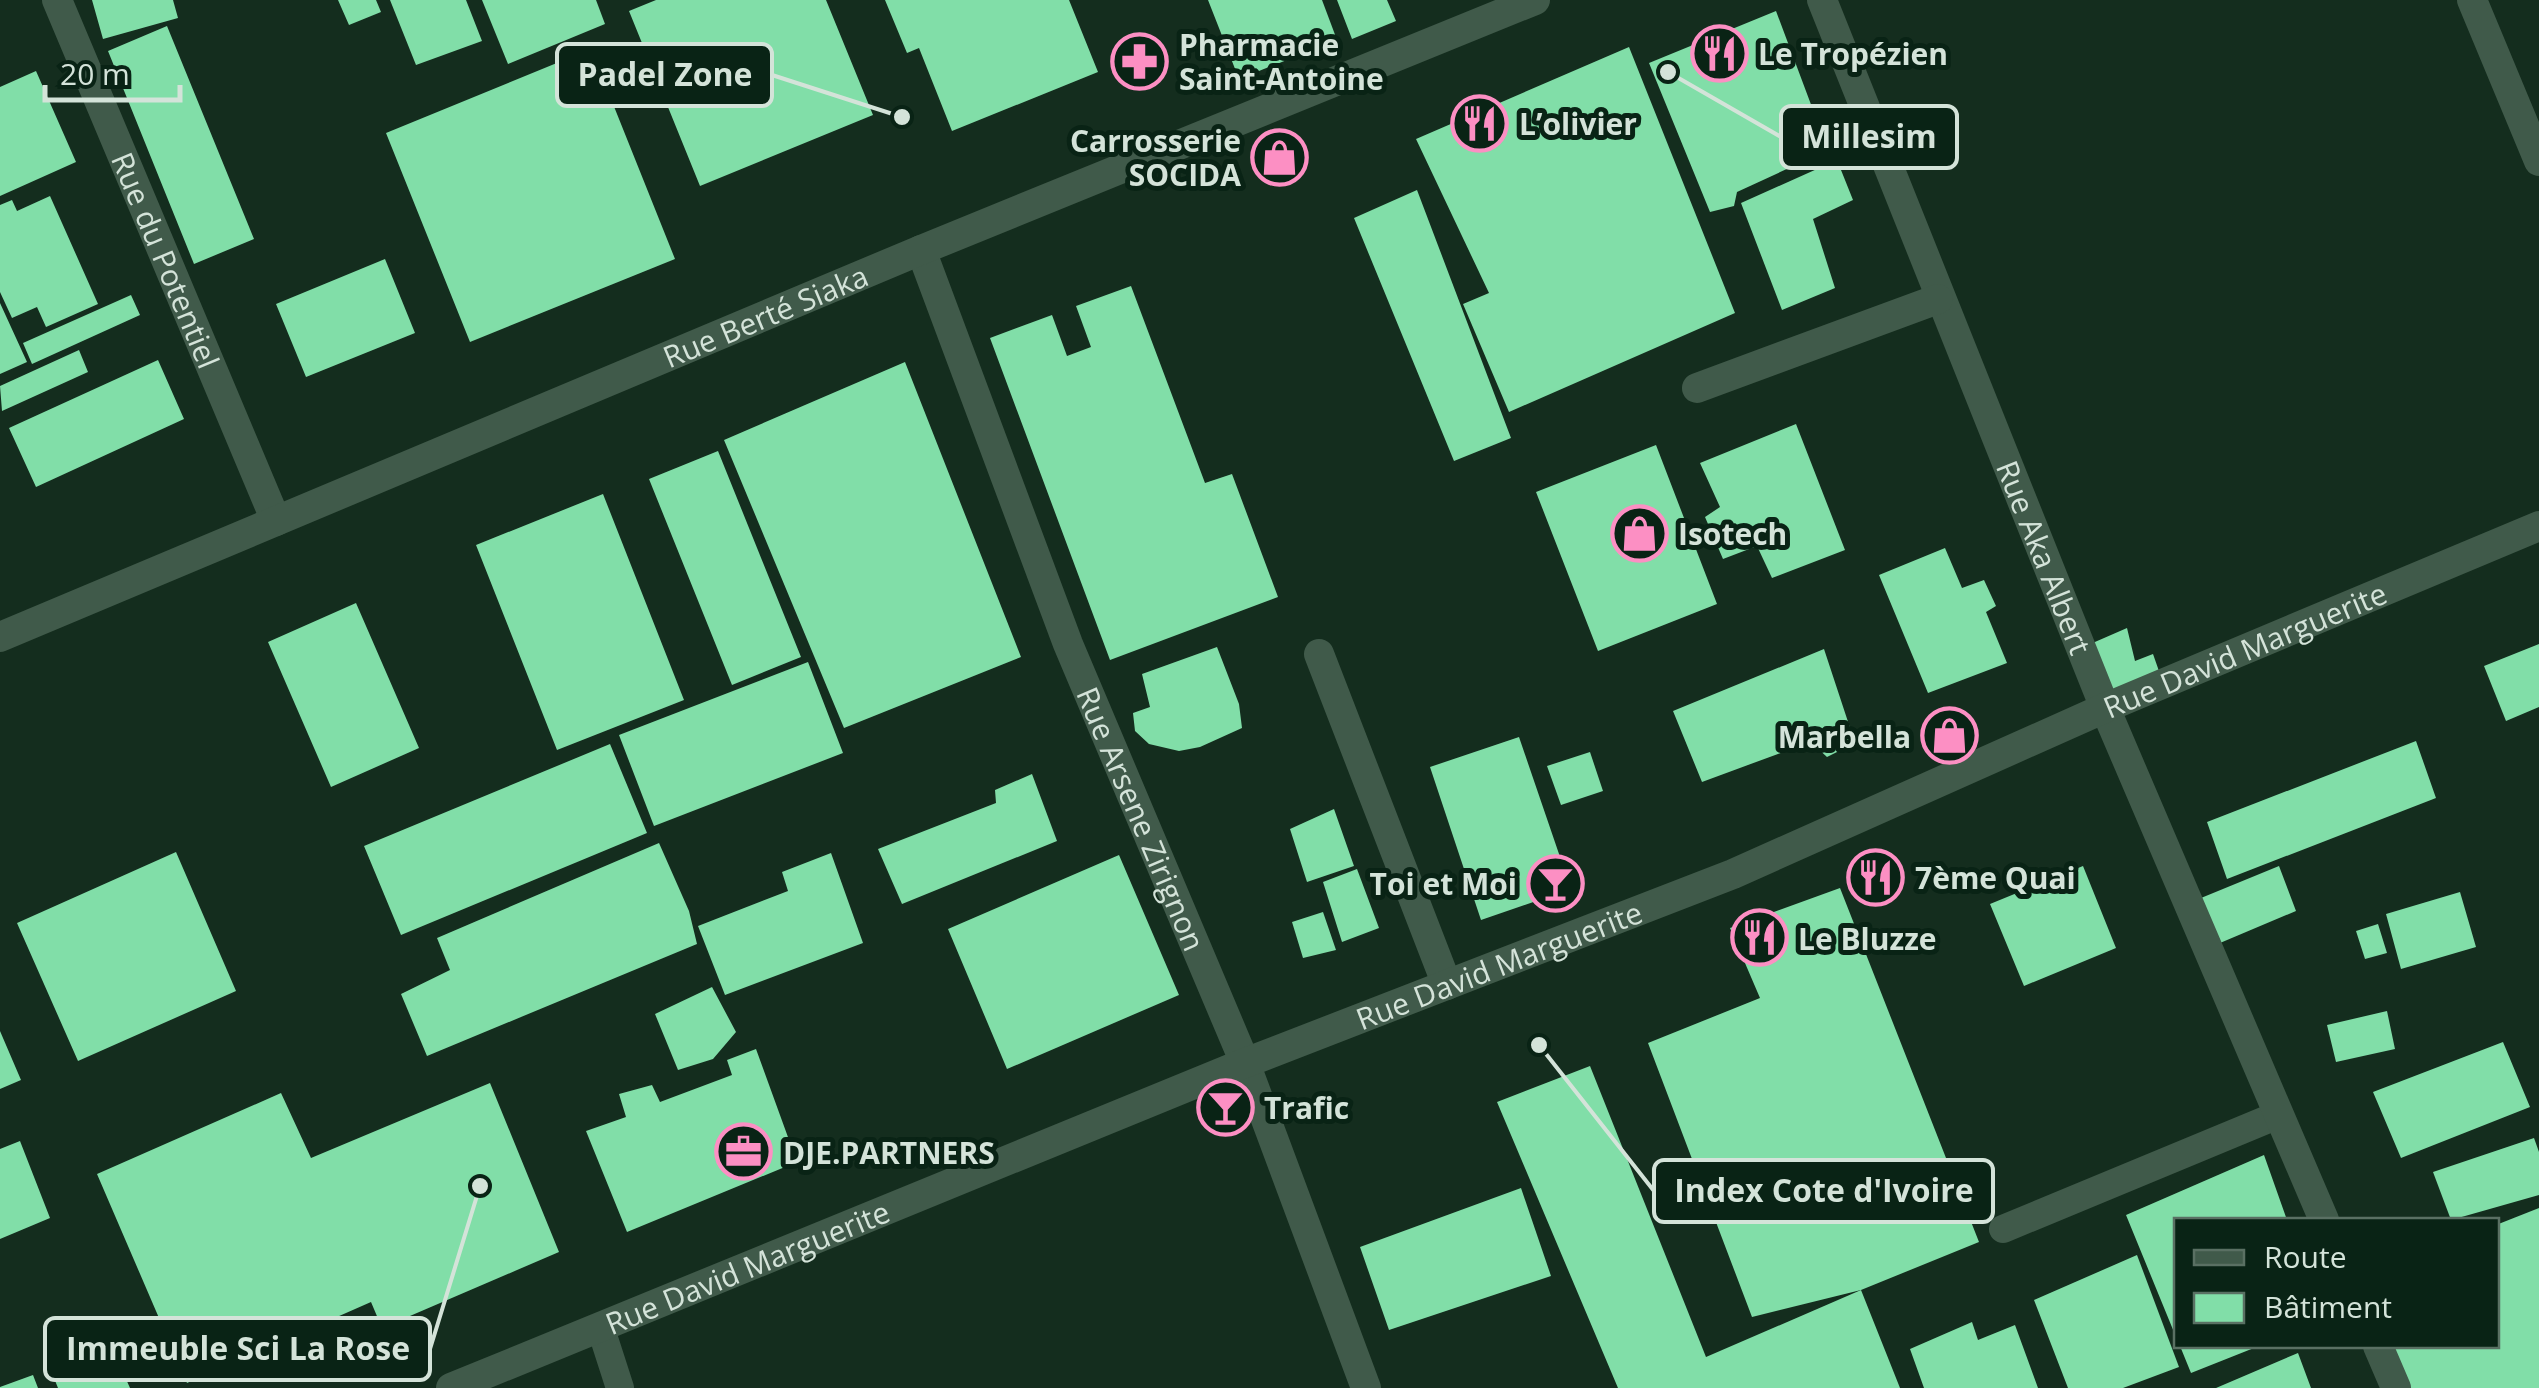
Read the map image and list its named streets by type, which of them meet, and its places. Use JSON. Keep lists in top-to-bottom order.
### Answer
{
  "streets": {
    "street": [
      "Rue du Potentiel",
      "Rue Berté Siaka",
      "Rue Aka Albert",
      "Rue David Marguerite",
      "Rue Arsene Zirignon"
    ]
  },
  "crossings": [
    ["Rue du Potentiel", "Rue Berté Siaka"],
    ["Rue Berté Siaka", "Rue Arsene Zirignon"],
    ["Rue Aka Albert", "Rue David Marguerite"],
    ["Rue David Marguerite", "Rue Arsene Zirignon"]
  ],
  "places": {
    "restaurant": [
      "Le Tropézien",
      "L’olivier",
      "7ème Quai",
      "Le Bluzze"
    ],
    "pharmacy": ["Pharmacie Saint-Antoine"],
    "other": [
      "Millesim",
      "Padel Zone",
      "Index Cote d'Ivoire",
      "Immeuble Sci La Rose"
    ],
    "shop": ["Carrosserie SOCIDA", "Isotech", "Marbella"],
    "bar": ["Toi et Moi", "Trafic"],
    "office": ["DJE.PARTNERS"]
  },
  "legend": ["Route", "Bâtiment"],
  "scale_bar": "20 m"
}
